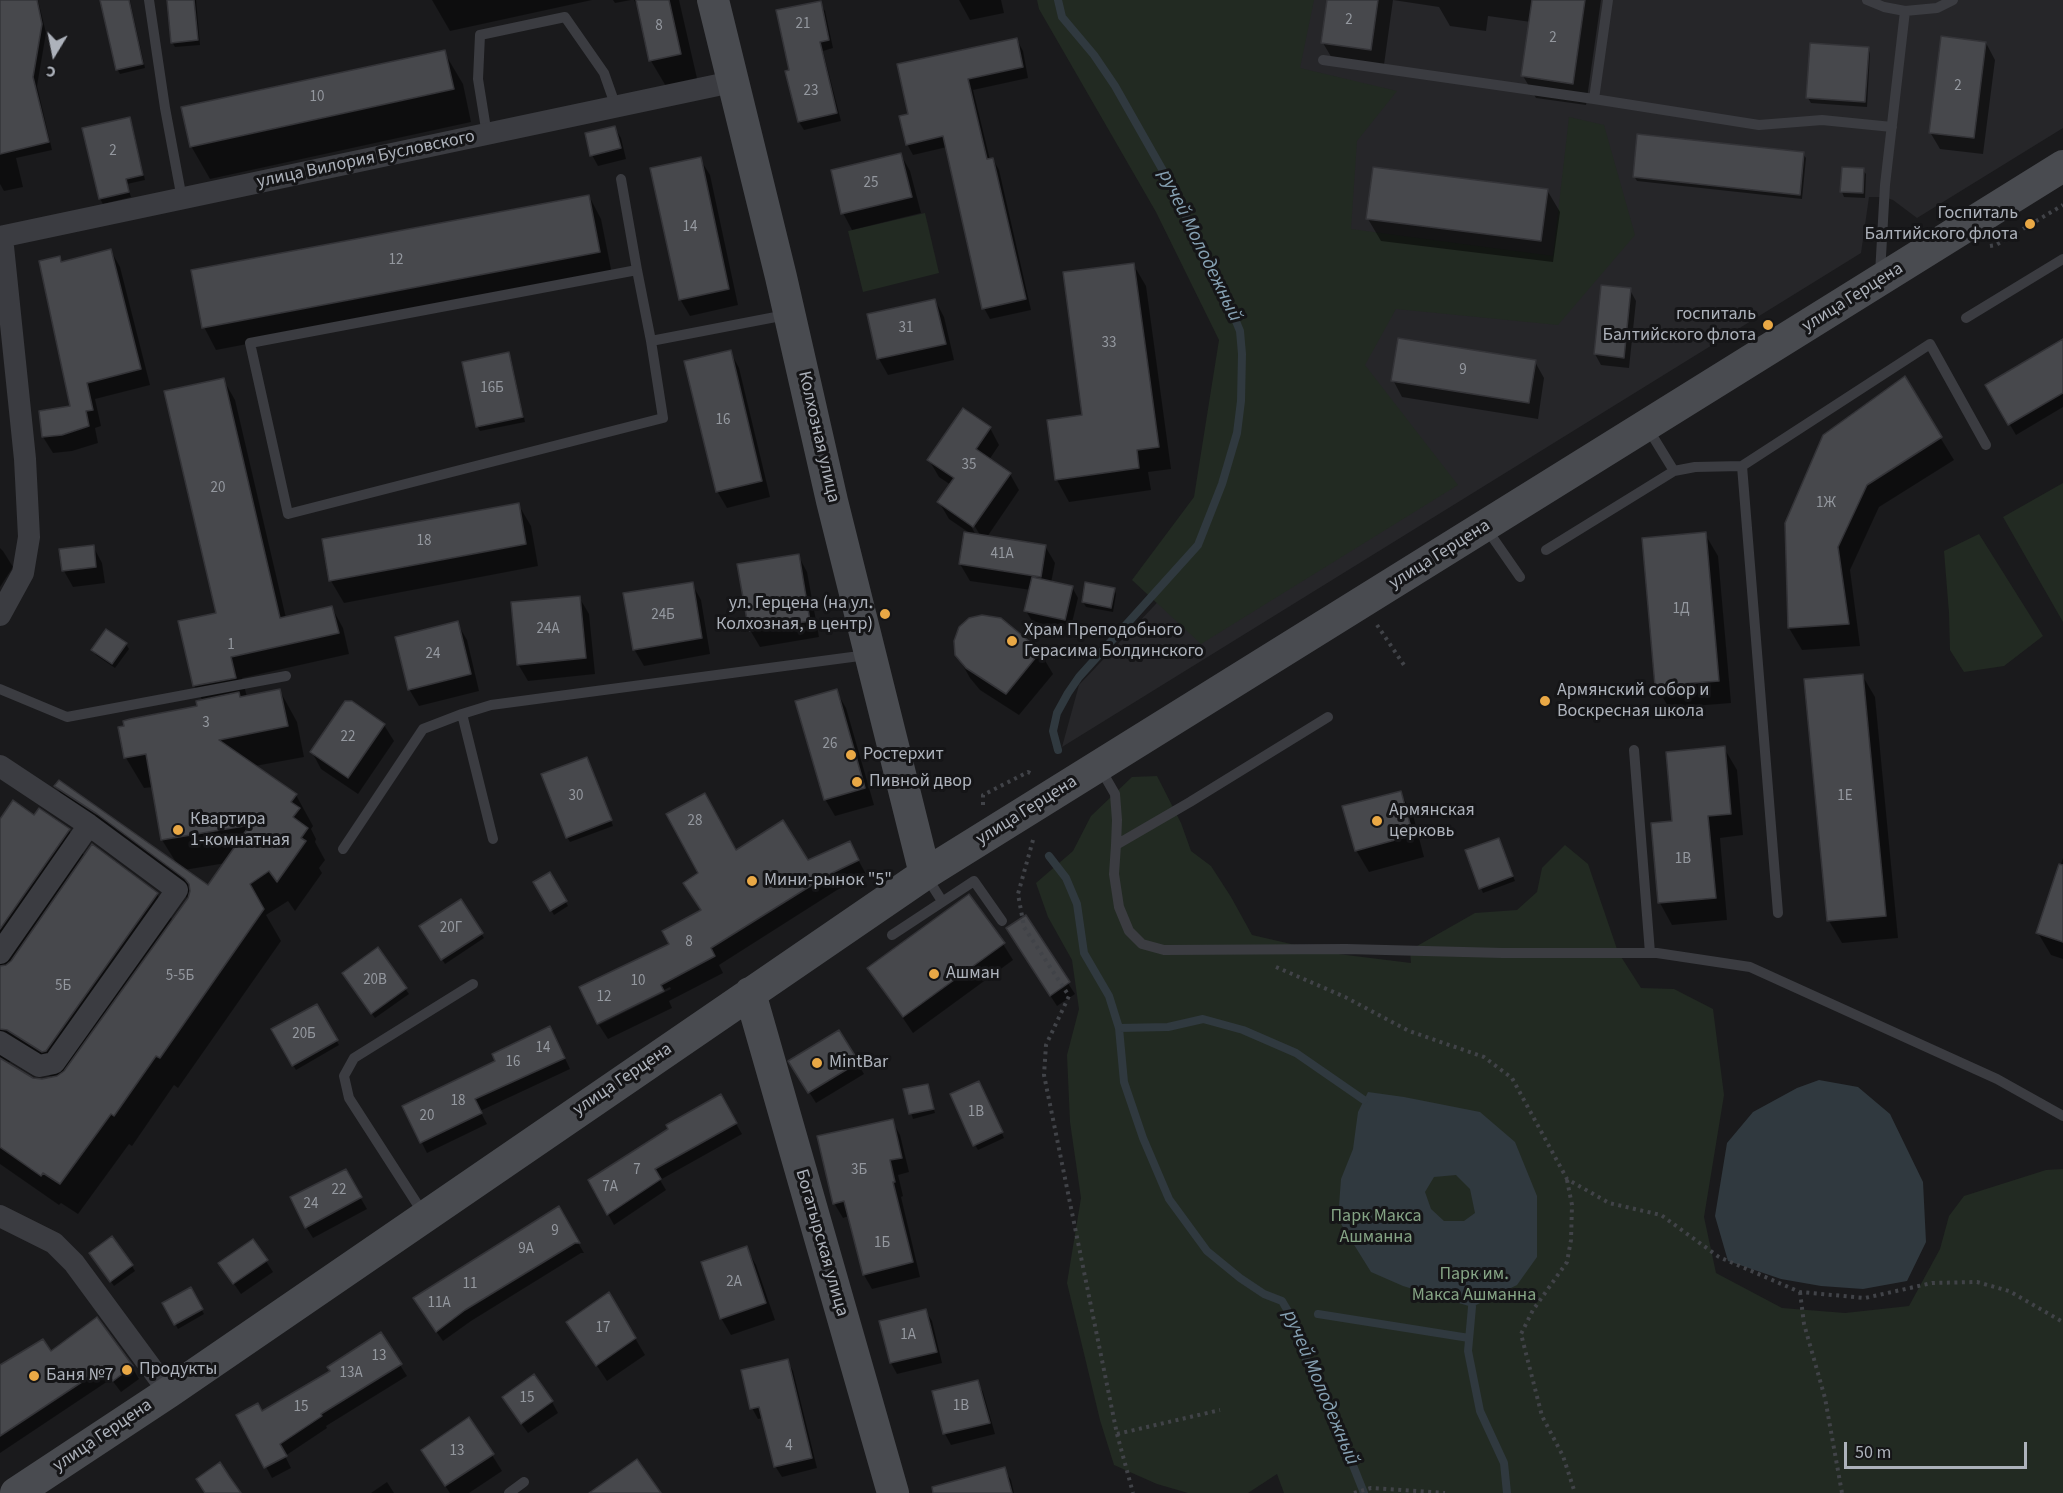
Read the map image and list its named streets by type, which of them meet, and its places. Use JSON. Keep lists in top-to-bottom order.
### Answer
{
  "streets": {
    "main road": ["улица Герцена", "Колхозная улица", "Богатырская улица"],
    "street": ["улица Вилория Бусловского"]
  },
  "crossings": [
    ["улица Вилория Бусловского", "Колхозная улица"],
    ["улица Герцена", "Колхозная улица"],
    ["улица Герцена", "Богатырская улица"]
  ],
  "water": ["ручей Молодежный"],
  "parks": ["Парк Макса Ашманна", "Парк им. Макса Ашманна"],
  "places": [
    "Госпиталь Балтийского флота",
    "госпиталь Балтийского флота",
    "ул. Герцена (на ул. Колхозная, в центр)",
    "Храм Преподобного Герасима Болдинского",
    "Армянский собор и Воскресная школа",
    "Ростерхит",
    "Пивной двор",
    "Армянская церковь",
    "Квартира 1-комнатная",
    "Мини-рынок \"5\"",
    "Ашман",
    "MintBar",
    "Продукты",
    "Баня №7"
  ],
  "house_numbers": [
    "2",
    "21",
    "8",
    "2",
    "2",
    "23",
    "10",
    "2",
    "25",
    "14",
    "12",
    "31",
    "33",
    "9",
    "16Б",
    "16",
    "35",
    "20",
    "1Ж",
    "18",
    "41А",
    "1Д",
    "24Б",
    "24А",
    "1",
    "24",
    "3",
    "22",
    "26",
    "30",
    "1Е",
    "28",
    "1В",
    "20Г",
    "8",
    "5-5Б",
    "20В",
    "10",
    "5Б",
    "12",
    "20Б",
    "14",
    "16",
    "18",
    "1В",
    "20",
    "7",
    "3Б",
    "7А",
    "22",
    "24",
    "9",
    "1Б",
    "9А",
    "2А",
    "11",
    "11А",
    "17",
    "1А",
    "13",
    "13А",
    "15",
    "1В",
    "15",
    "4",
    "13"
  ],
  "scale_bar": "50 m",
  "north": "bottom"
}
